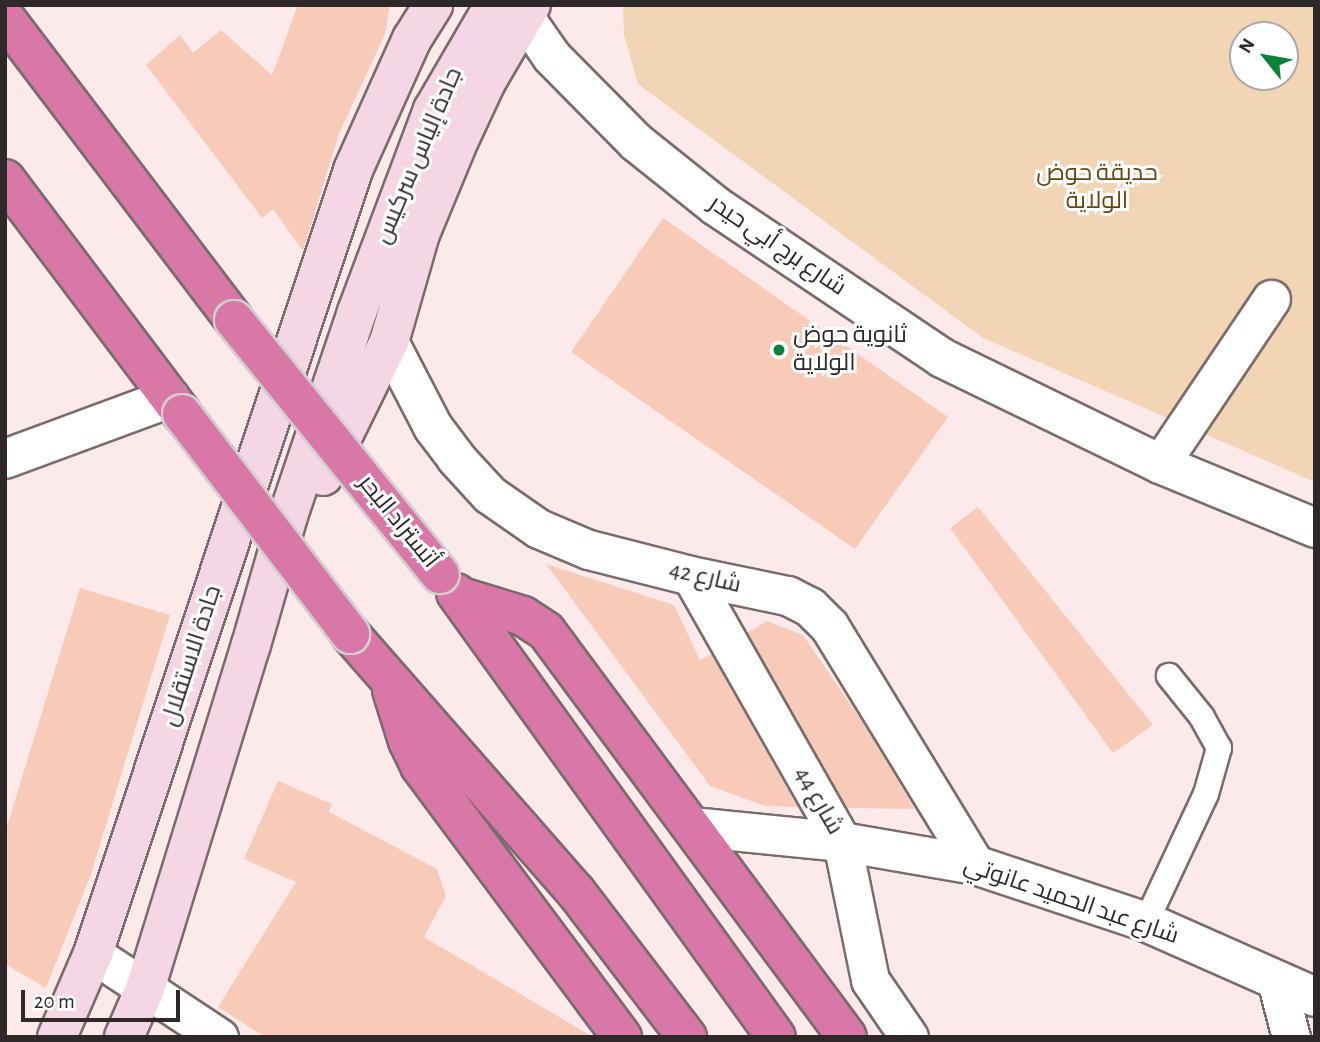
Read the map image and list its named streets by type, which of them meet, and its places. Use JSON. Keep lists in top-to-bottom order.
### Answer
{
  "streets": {
    "highway": ["أتستراد البحر"],
    "main road": ["جادة إلياس سركيس", "جادة الاستقلال"],
    "street": [
      "شارع برج أبي حيدر",
      "شارع 42",
      "شارع 44",
      "شارع عبد الحميد عانوتي"
    ]
  },
  "crossings": [
    ["جادة إلياس سركيس", "شارع برج أبي حيدر"],
    ["جادة إلياس سركيس", "جادة الاستقلال"],
    ["شارع 42", "شارع 44"],
    ["شارع 42", "شارع عبد الحميد عانوتي"],
    ["شارع 44", "شارع عبد الحميد عانوتي"]
  ],
  "parks": ["حديقة حوض الولاية"],
  "places": ["ثانوية حوض الولاية"],
  "scale_bar": "20 m",
  "north": "top left"
}
